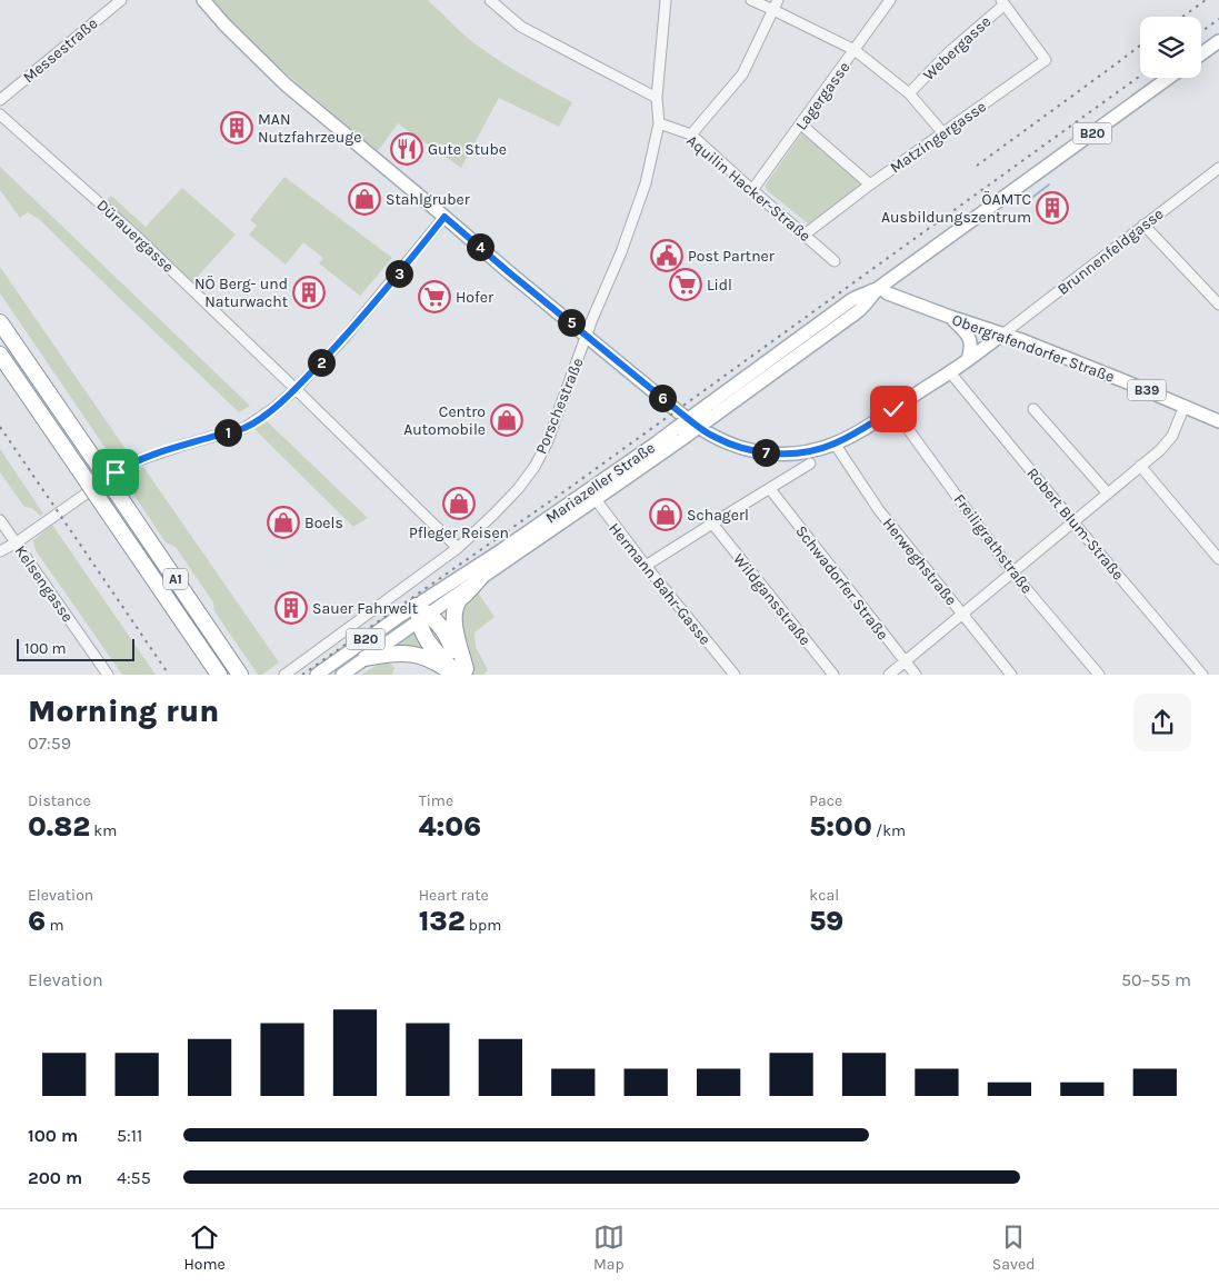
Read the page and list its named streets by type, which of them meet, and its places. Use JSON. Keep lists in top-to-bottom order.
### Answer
{
  "streets": {
    "highway": ["A1"],
    "main road": [
      "B20",
      "Obergrafendorfer Straße",
      "B39",
      "Mariazeller Straße"
    ],
    "street": [
      "Webergasse",
      "Messestraße",
      "Lagergasse",
      "Matzingergasse",
      "Aquilin Hacker-Straße",
      "Dürauergasse",
      "Brunnenfeldgasse",
      "Porschestraße",
      "Robert Blum-Straße",
      "Freiligrathstraße",
      "Herweghstraße",
      "Schwadorfer Straße",
      "Kelsengasse",
      "Hermann Bahr-Gasse",
      "Wildgansstraße"
    ]
  },
  "crossings": [
    ["Webergasse", "Matzingergasse"],
    ["Lagergasse", "Aquilin Hacker-Straße"],
    ["Matzingergasse", "Aquilin Hacker-Straße"],
    ["Aquilin Hacker-Straße", "Porschestraße"],
    ["Dürauergasse", "Porschestraße"],
    ["Brunnenfeldgasse", "Obergrafendorfer Straße"],
    ["Obergrafendorfer Straße", "Mariazeller Straße"],
    ["Mariazeller Straße", "Hermann Bahr-Gasse"]
  ],
  "places": {
    "building": [
      "MAN Nutzfahrzeuge",
      "ÖAMTC Ausbildungszentrum",
      "NÖ Berg- und Naturwacht",
      "Sauer Fahrwelt"
    ],
    "restaurant": ["Gute Stube"],
    "shop": [
      "Stahlgruber",
      "Centro Automobile",
      "Pfleger Reisen",
      "Schagerl",
      "Boels"
    ],
    "public building": ["Post Partner"],
    "supermarket": ["Lidl", "Hofer"]
  },
  "scale_bar": "100 m",
  "page": {
    "pins": [
      "4",
      "3",
      "5",
      "2",
      "6",
      "1",
      "7"
    ],
    "scale": "100 m",
    "heading": ["Morning run", "07:59"],
    "stats": [
      ["Distance", "0.82 km"],
      ["Time", "4:06"],
      ["Pace", "5:00 /km"],
      ["Elevation", "6 m"],
      ["Heart rate", "132 bpm"],
      ["kcal", "59"]
    ],
    "chart": ["Elevation", "50–55 m"],
    "list": [
      {
        "name": "100 m",
        "note": "5:11"
      },
      {
        "name": "200 m",
        "note": "4:55"
      }
    ],
    "tabs": ["Home", "Map", "Saved"]
  }
}
